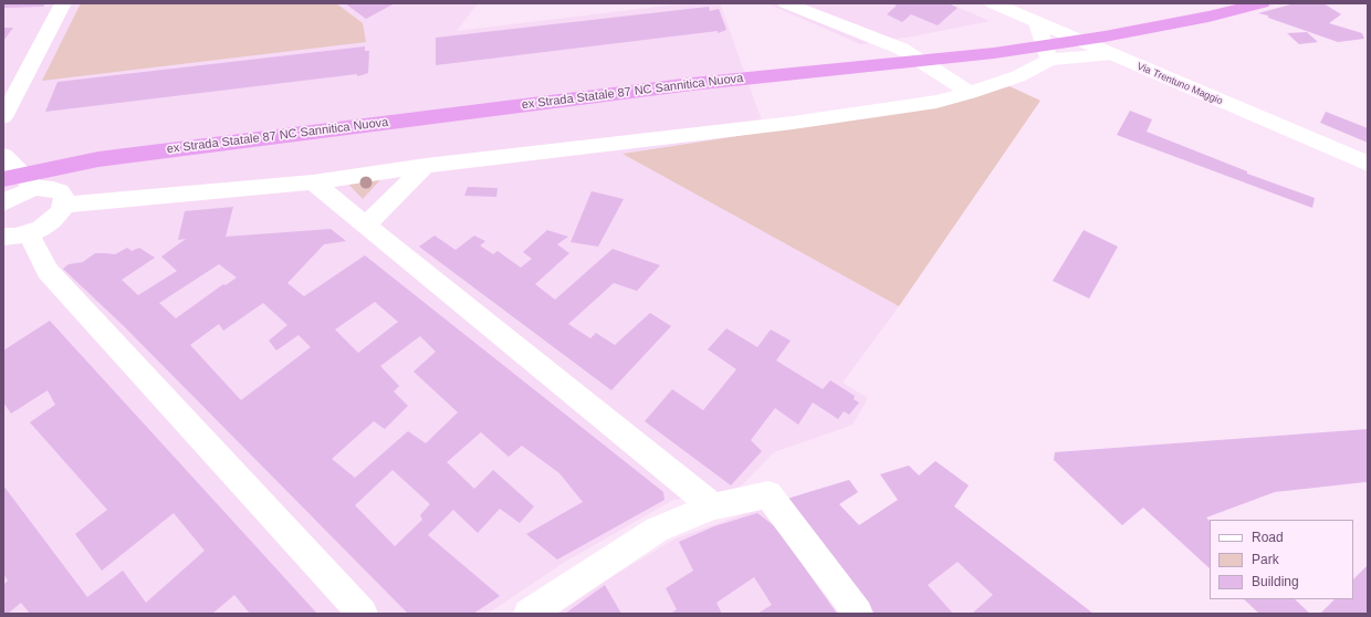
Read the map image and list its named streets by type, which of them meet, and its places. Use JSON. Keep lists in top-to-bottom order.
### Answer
{
  "streets": {
    "highway": ["ex Strada Statale 87 NC Sannitica Nuova"],
    "street": ["Via Trentuno Maggio"]
  },
  "legend": ["Road", "Park", "Building"]
}
